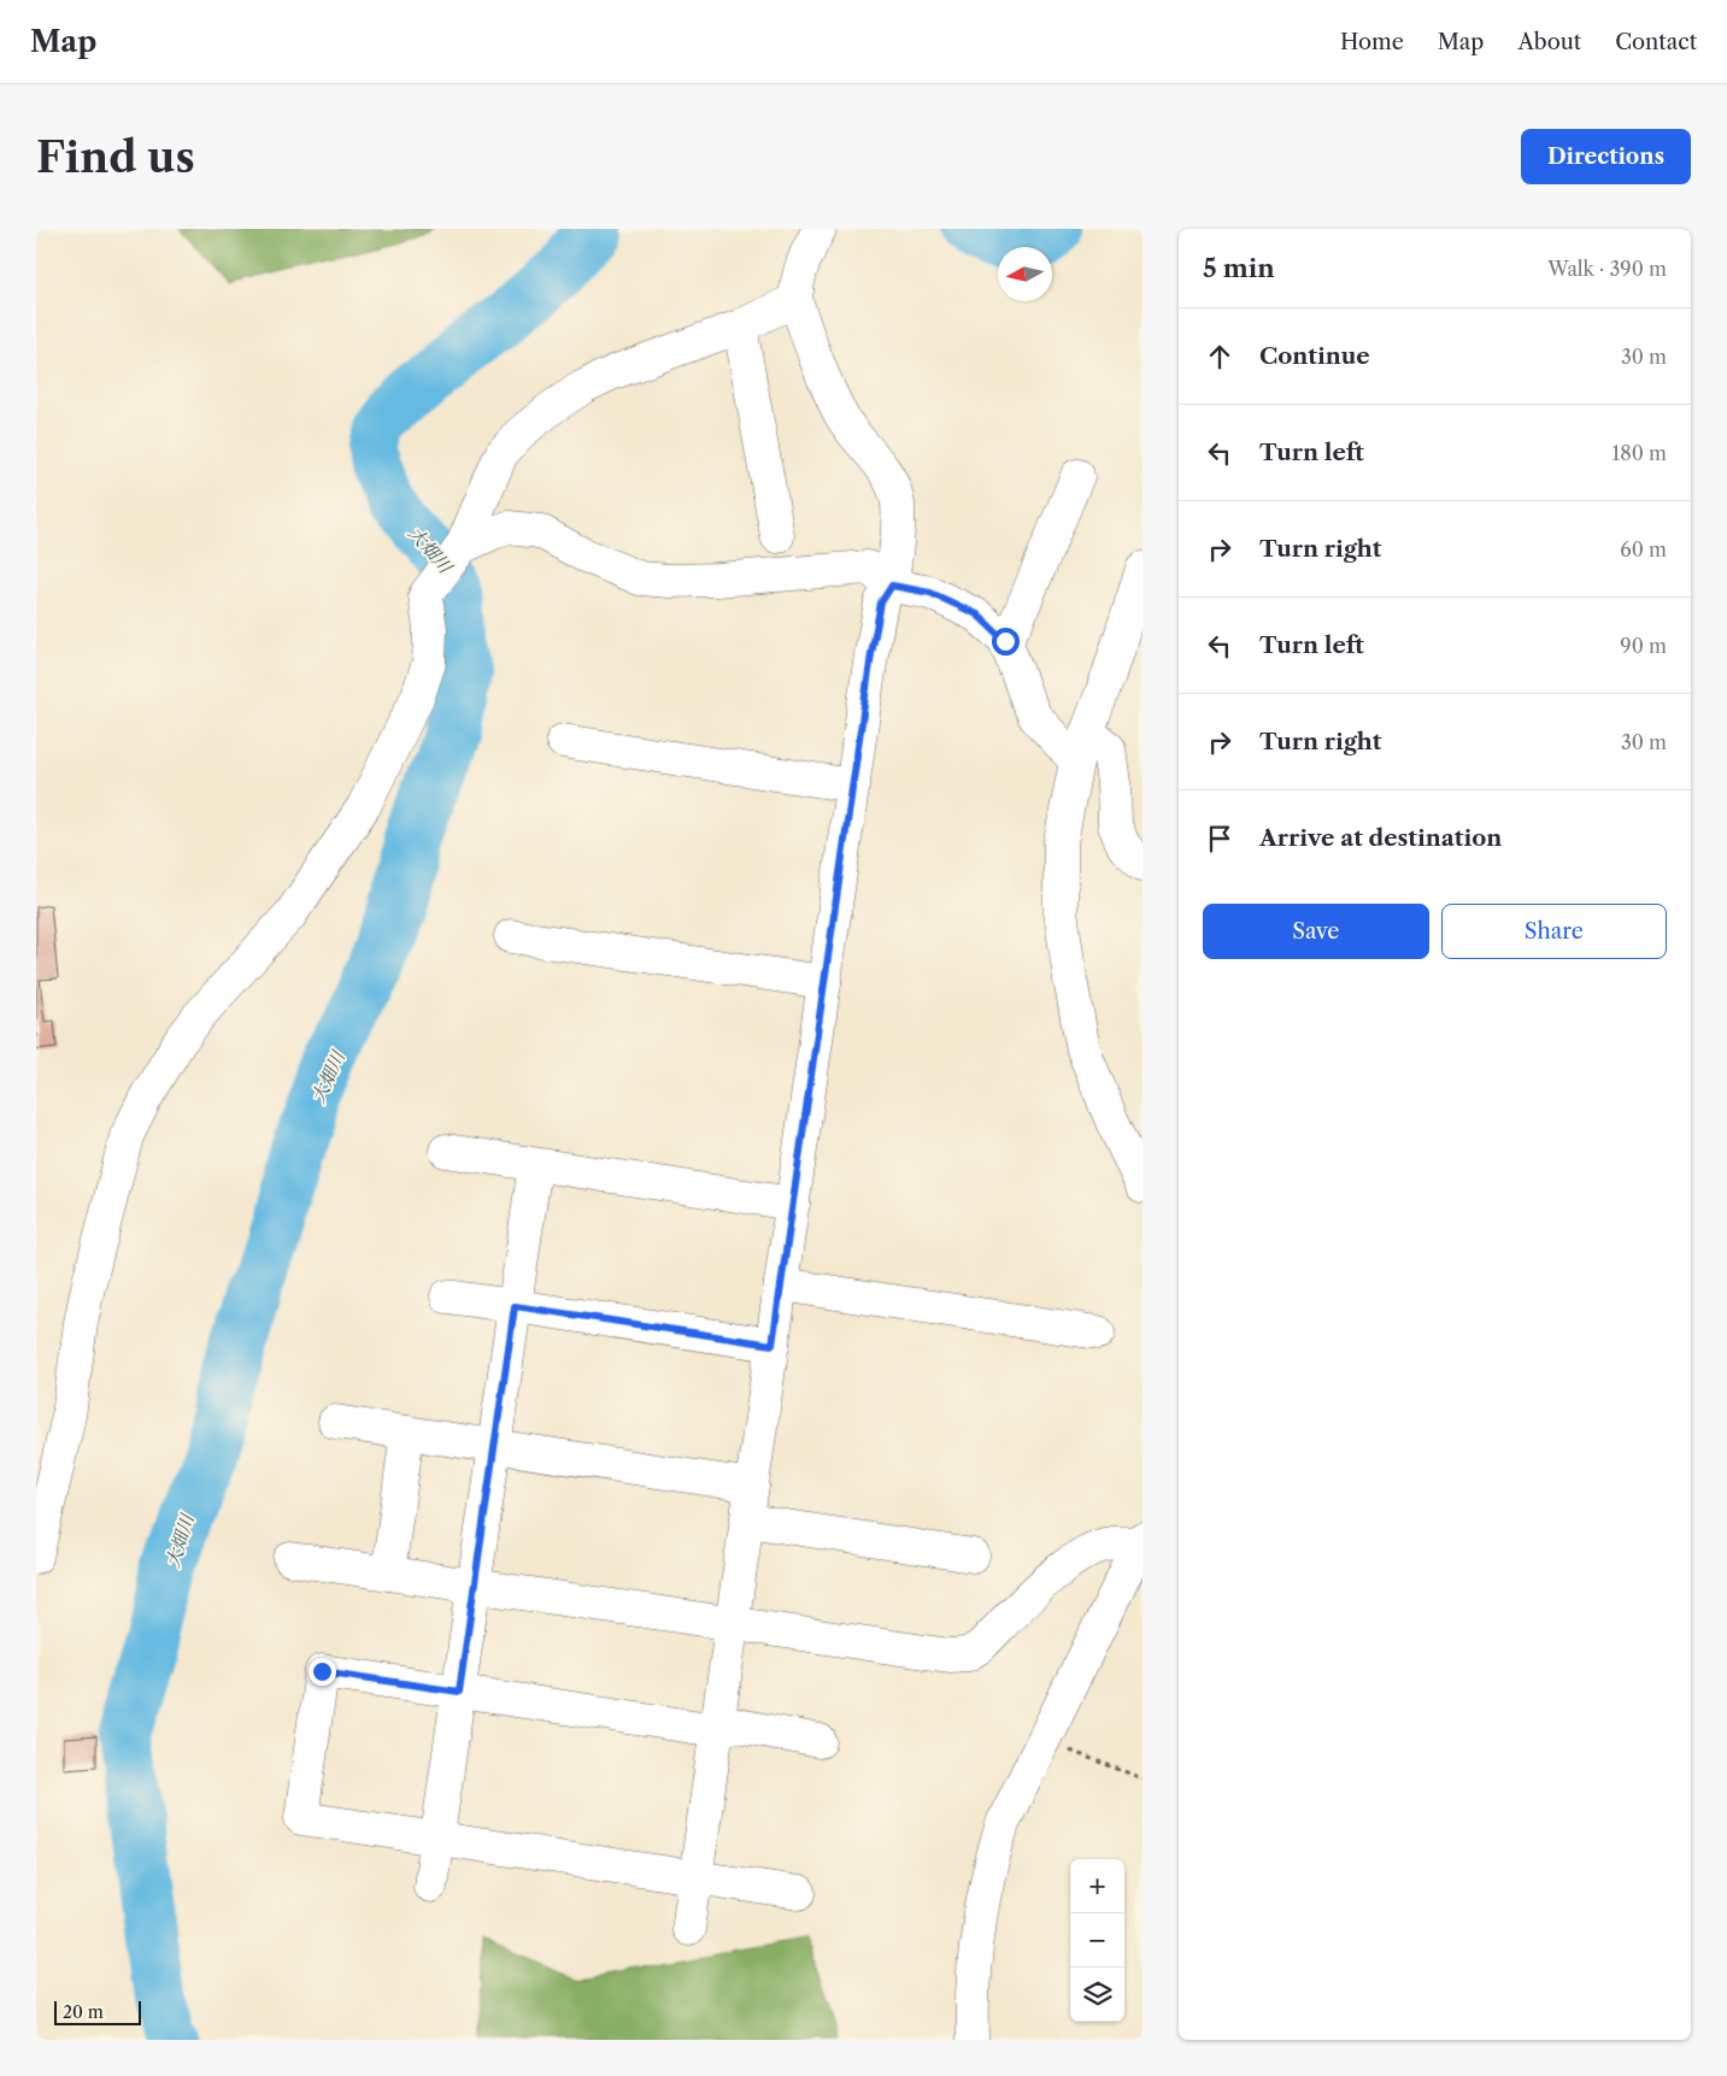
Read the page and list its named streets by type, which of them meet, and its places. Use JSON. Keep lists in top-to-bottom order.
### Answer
{
  "water": ["大畑川"],
  "scale_bar": "20 m",
  "north": "left",
  "page": {
    "header": "Map",
    "nav": [
      "Home",
      "Map",
      "About",
      "Contact"
    ],
    "buttons": [
      "Directions",
      ["Save", "Share"]
    ],
    "title": "Find us",
    "heading": ["5 min", "Walk · 390 m"],
    "list": [
      ["Continue", "30 m"],
      ["Turn left", "180 m"],
      ["Turn right", "60 m"],
      ["Turn left", "90 m"],
      ["Turn right", "30 m"],
      "Arrive at destination"
    ],
    "map_buttons": ["+", "−"],
    "scale": "20 m"
  }
}
